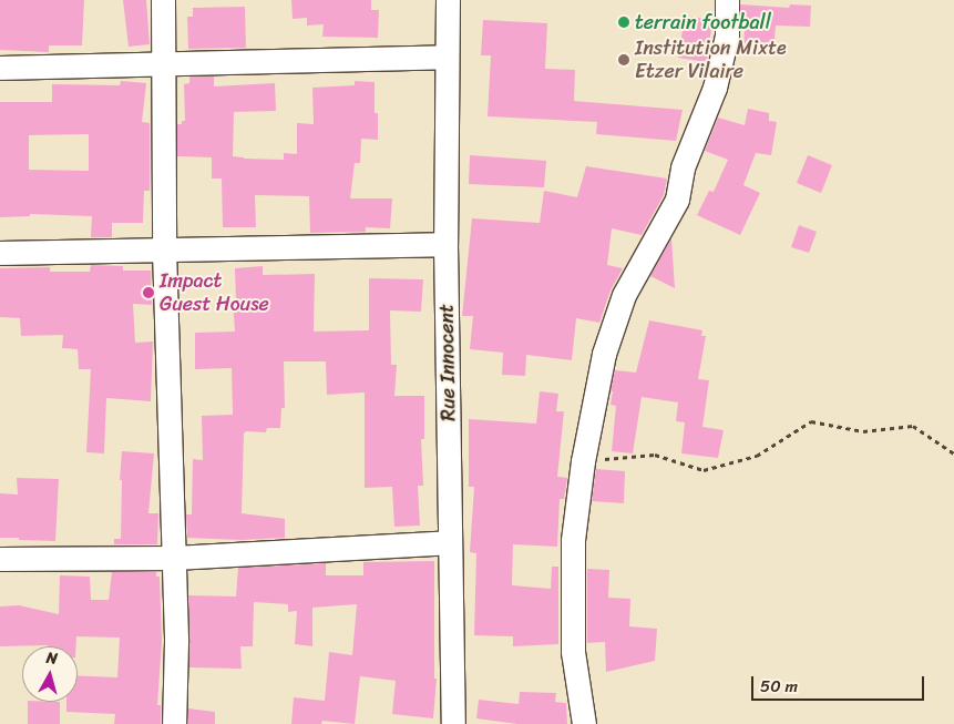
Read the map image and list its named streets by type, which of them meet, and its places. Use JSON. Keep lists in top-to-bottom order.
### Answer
{
  "streets": {
    "street": ["Rue Innocent"]
  },
  "places": ["terrain football", "Institution Mixte Etzer Vilaire", "Impact Guest House"],
  "scale_bar": "50 m",
  "north": "top"
}
